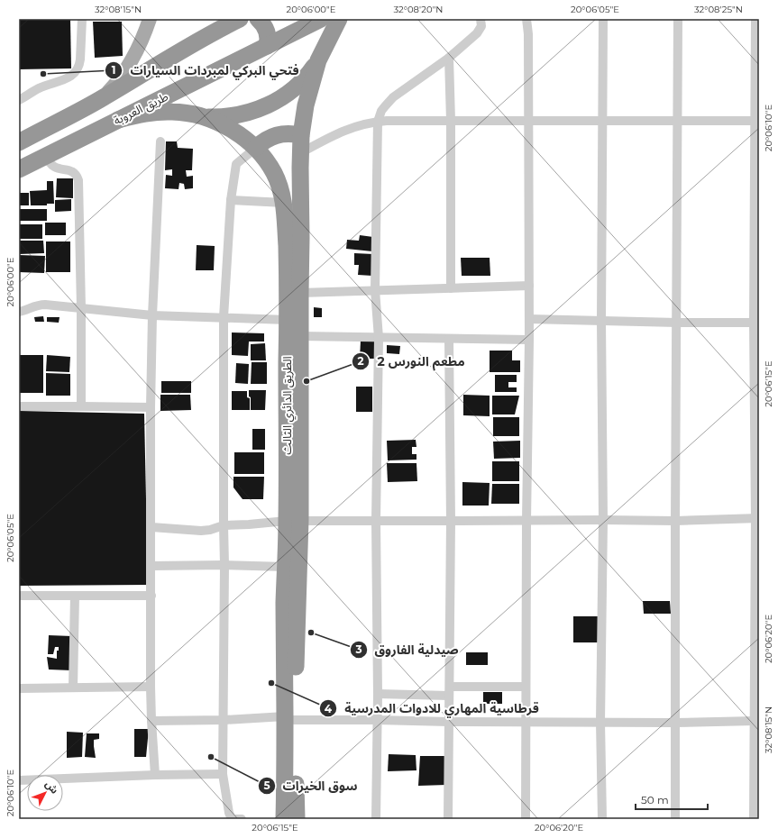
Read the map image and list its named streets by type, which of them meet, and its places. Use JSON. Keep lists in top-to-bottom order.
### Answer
{
  "streets": {
    "highway": ["طريق العروبة", "الطريق الدائري الثالث"]
  },
  "crossings": [
    ["طريق العروبة", "الطريق الدائري الثالث"]
  ],
  "places": [
    "فتحي البركي لمبردات السيارات",
    "مطعم النورس 2",
    "صيدلية الفاروق",
    "قرطاسية المهاري للادوات المدرسية",
    "سوق الخيرات"
  ],
  "scale_bar": "50 m",
  "north": "top right",
  "coordinates": [
    "32°08'15\"N",
    "20°06'00\"E",
    "32°08'20\"N",
    "20°06'05\"E",
    "32°08'25\"N",
    "20°06'10\"E",
    "20°06'15\"E",
    "20°06'20\"E"
  ]
}
